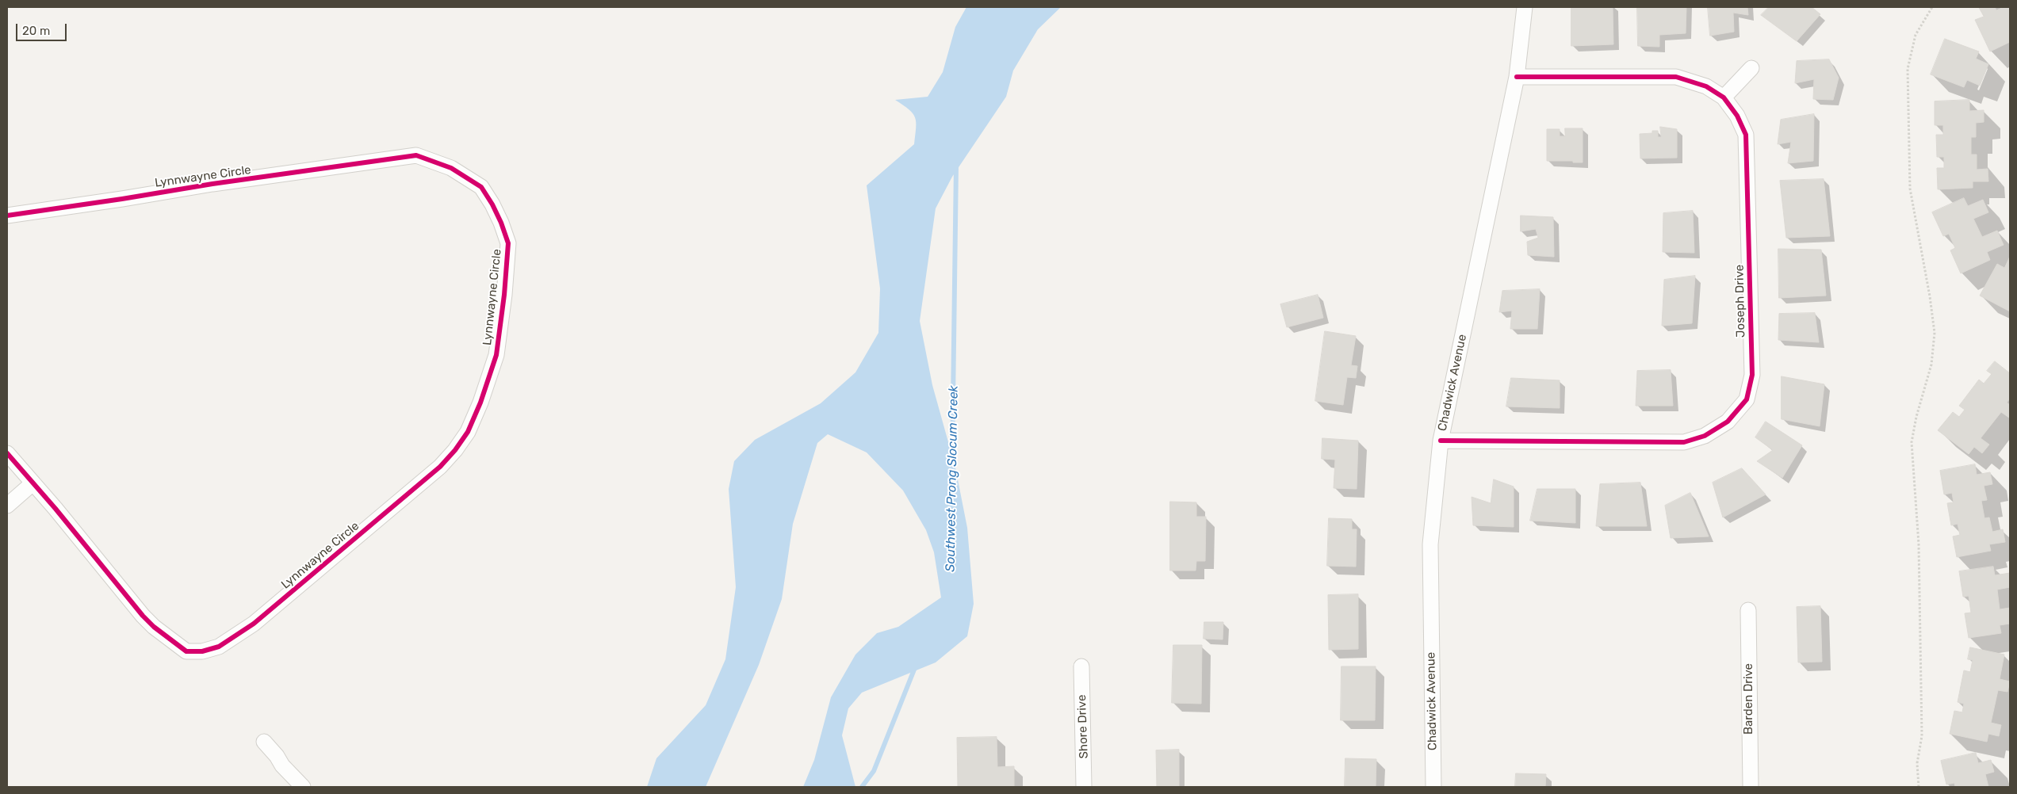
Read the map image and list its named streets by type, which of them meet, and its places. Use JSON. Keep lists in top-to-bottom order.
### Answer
{
  "streets": {
    "street": [
      "Lynnwayne Circle",
      "Joseph Drive",
      "Chadwick Avenue",
      "Barden Drive",
      "Shore Drive"
    ]
  },
  "crossings": [
    ["Joseph Drive", "Chadwick Avenue"]
  ],
  "water": ["Southwest Prong Slocum Creek"],
  "scale_bar": "20 m"
}
